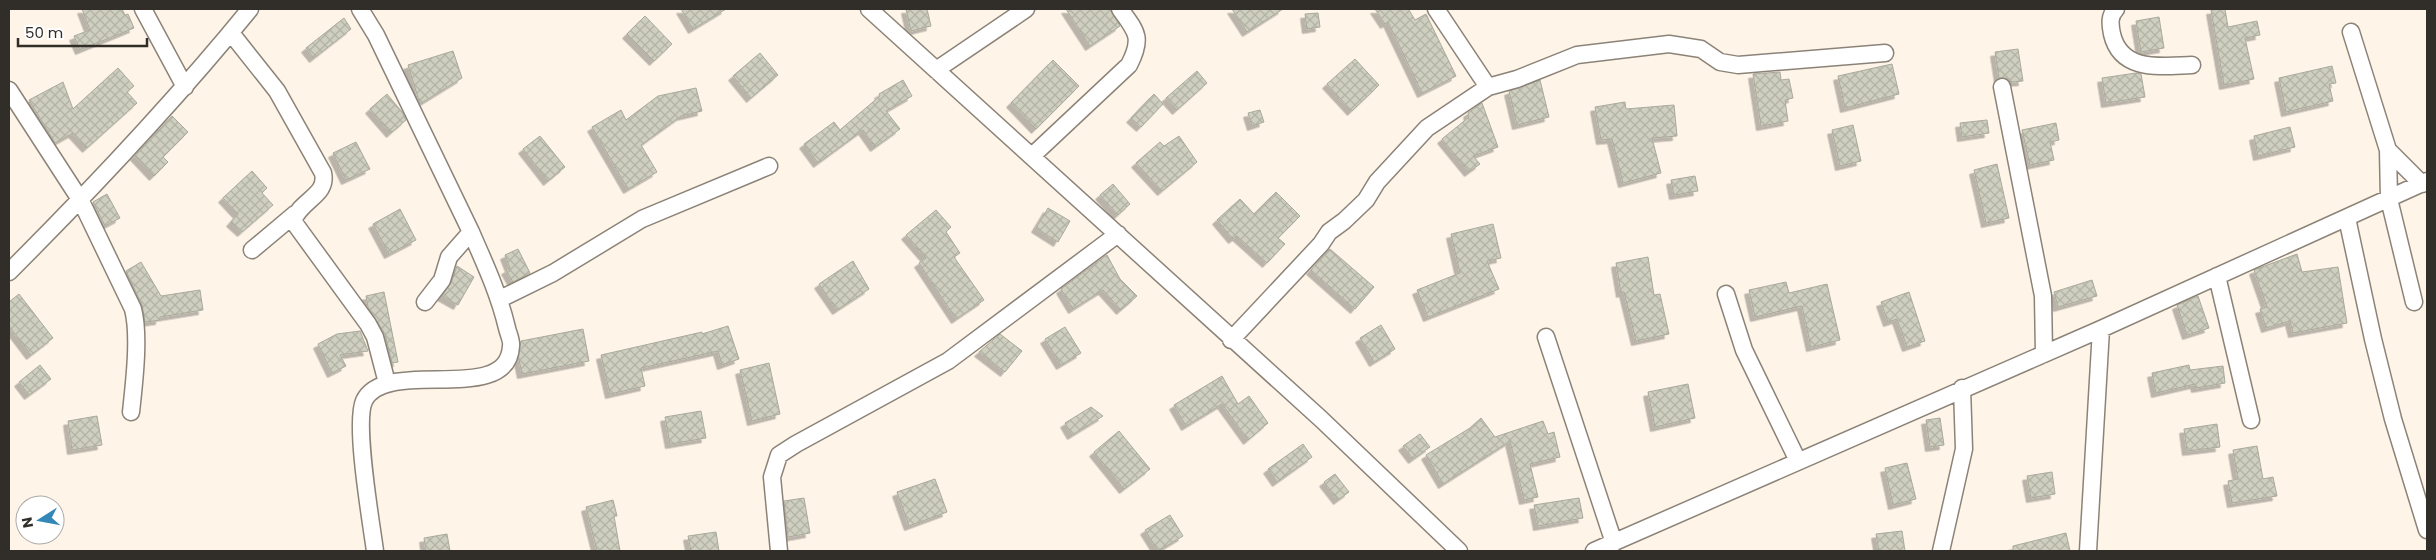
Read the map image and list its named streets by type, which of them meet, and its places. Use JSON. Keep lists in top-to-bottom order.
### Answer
{
  "scale_bar": "50 m",
  "north": "left"
}
